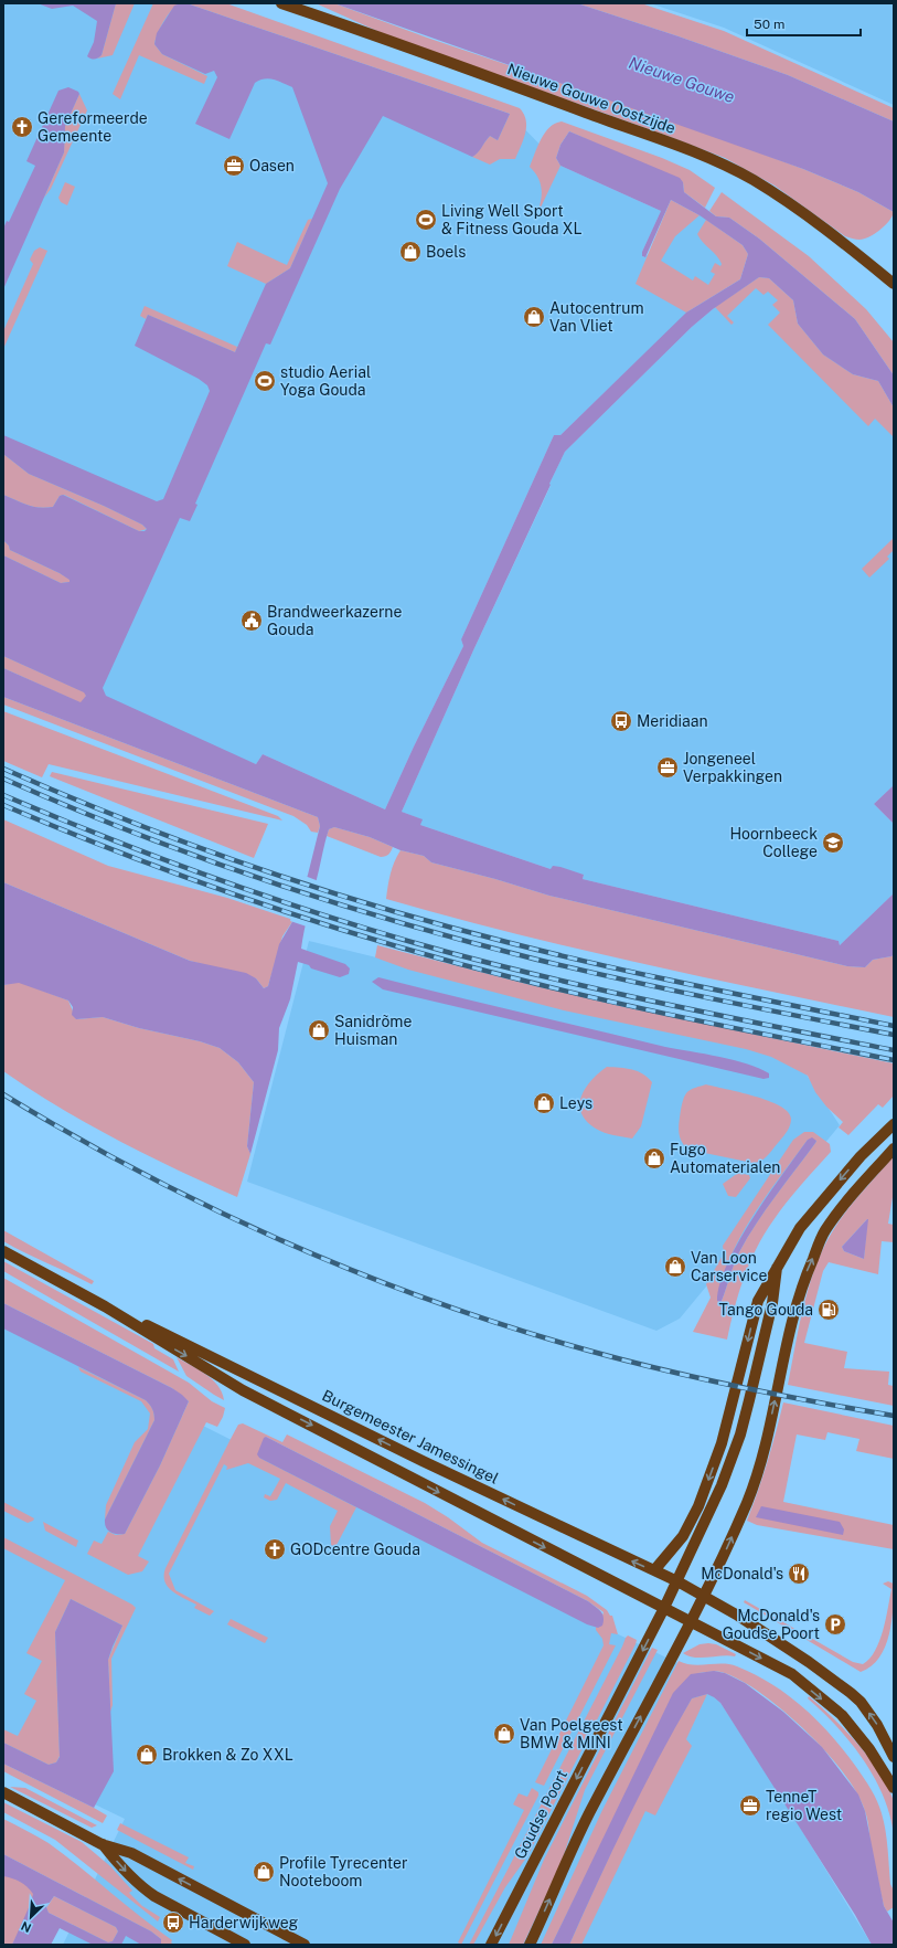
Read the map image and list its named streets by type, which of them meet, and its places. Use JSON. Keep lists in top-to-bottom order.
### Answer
{
  "streets": {
    "main road": ["Nieuwe Gouwe Oostzijde", "Burgemeester Jamessingel", "Goudse Poort"]
  },
  "crossings": [
    ["Burgemeester Jamessingel", "Goudse Poort"]
  ],
  "water": ["Nieuwe Gouwe"],
  "places": {
    "church": ["Gereformeerde Gemeente", "GODcentre Gouda"],
    "office": ["Oasen", "Jongeneel Verpakkingen", "TenneT regio West"],
    "sports": ["Living Well Sport & Fitness Gouda XL", "studio Aerial Yoga Gouda"],
    "shop": [
      "Boels",
      "Autocentrum Van Vliet",
      "Sanidrõme Huisman",
      "Leys",
      "Fugo Automaterialen",
      "Van Loon Carservice",
      "Van Poelgeest BMW & MINI",
      "Brokken & Zo XXL",
      "Profile Tyrecenter Nooteboom"
    ],
    "public building": ["Brandweerkazerne Gouda"],
    "bus stop": ["Meridiaan", "Harderwijkweg"],
    "school or university": ["Hoornbeeck College"],
    "fuel station": ["Tango Gouda"],
    "restaurant": ["McDonald's"],
    "parking": ["McDonald's Goudse Poort"]
  },
  "scale_bar": "50 m",
  "north": "bottom left"
}
